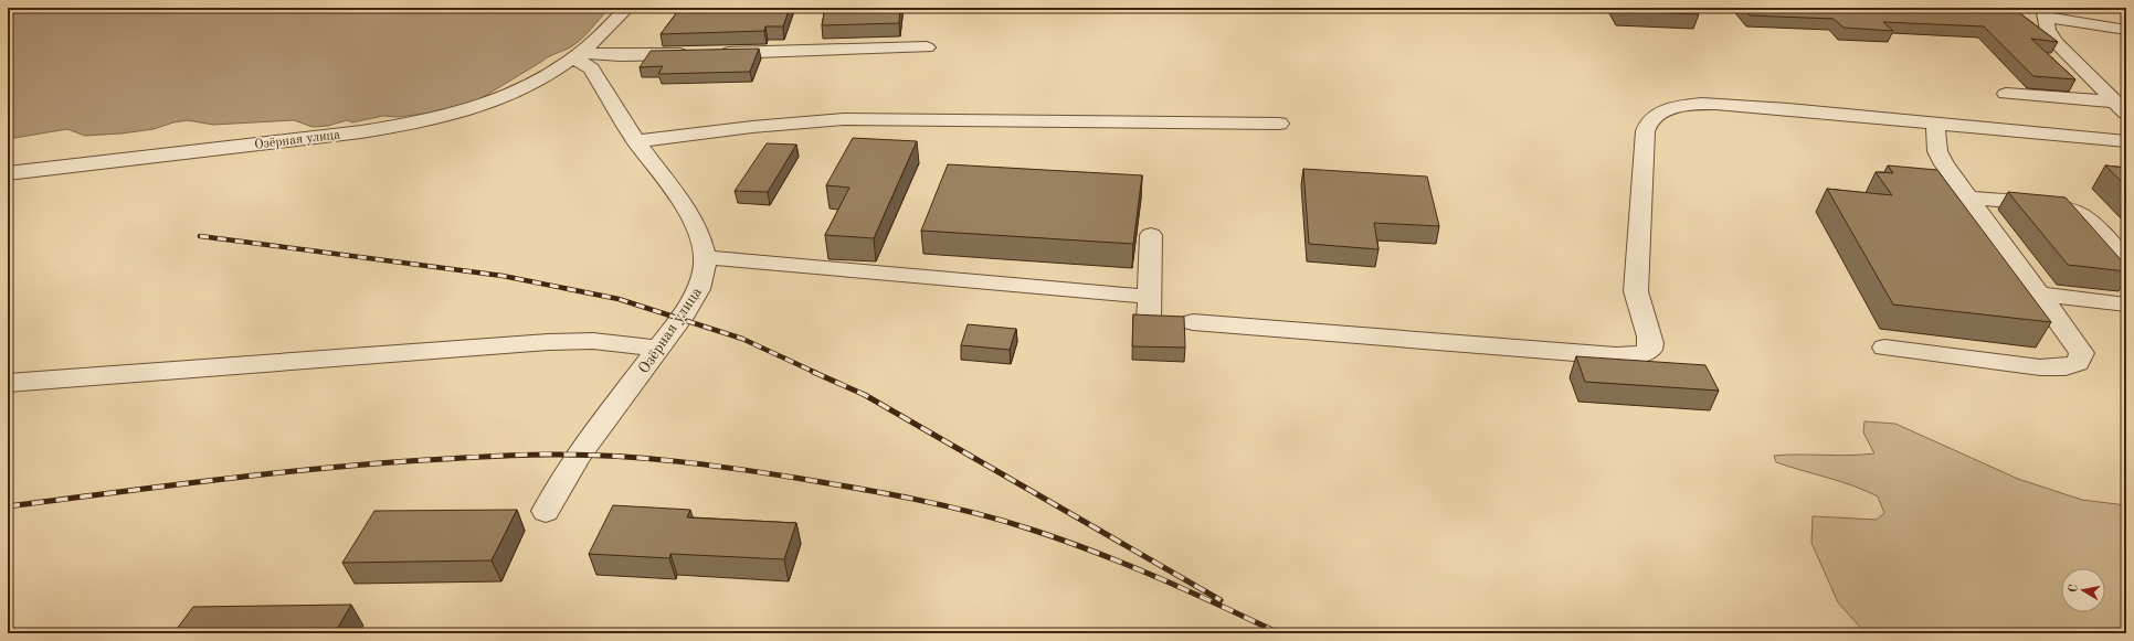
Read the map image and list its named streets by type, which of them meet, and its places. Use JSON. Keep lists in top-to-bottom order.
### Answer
{
  "streets": {
    "street": ["Озёрная улица"]
  },
  "north": "left"
}
